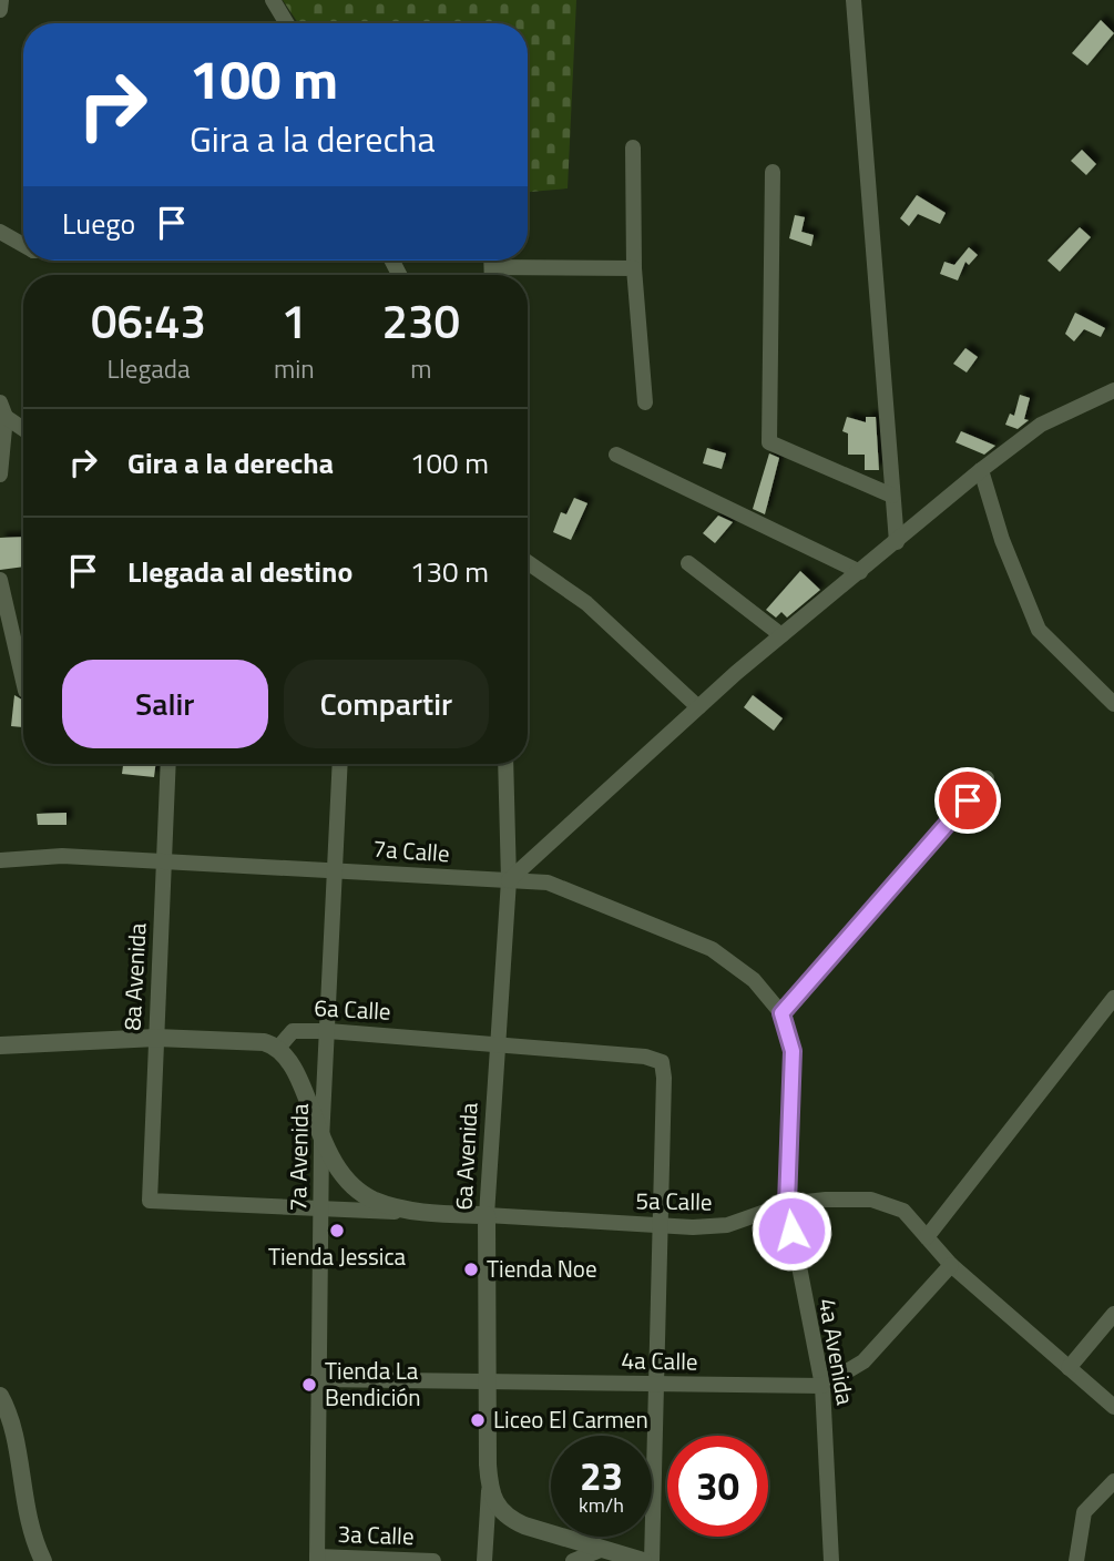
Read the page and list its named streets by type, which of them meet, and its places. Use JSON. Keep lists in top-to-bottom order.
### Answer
{
  "streets": {
    "street": [
      "7a Calle",
      "8a Avenida",
      "6a Calle",
      "6a Avenida",
      "7a Avenida",
      "5a Calle",
      "4a Avenida",
      "4a Calle",
      "3a Calle"
    ]
  },
  "crossings": [
    ["7a Calle", "8a Avenida"],
    ["7a Calle", "6a Avenida"],
    ["7a Calle", "7a Avenida"],
    ["7a Calle", "4a Avenida"],
    ["8a Avenida", "5a Calle"],
    ["6a Calle", "6a Avenida"],
    ["6a Calle", "7a Avenida"],
    ["6a Calle", "5a Calle"],
    ["6a Avenida", "5a Calle"],
    ["6a Avenida", "4a Calle"],
    ["7a Avenida", "5a Calle"],
    ["7a Avenida", "4a Calle"],
    ["7a Avenida", "3a Calle"],
    ["5a Calle", "4a Avenida"],
    ["4a Avenida", "4a Calle"]
  ],
  "places": [
    "Tienda Jessica",
    "Tienda Noe",
    "Tienda La Bendición",
    "Liceo El Carmen"
  ],
  "page": {
    "turn": ["100 m", "Gira a la derecha"],
    "then": "Luego",
    "eta": [
      "06:43",
      "Llegada",
      "1",
      "min",
      "230",
      "m"
    ],
    "list": [
      {
        "name": "Gira a la derecha",
        "value": "100 m"
      },
      {
        "name": "Llegada al destino",
        "value": "130 m"
      }
    ],
    "buttons": ["Salir", "Compartir"],
    "speed": "23 km/h",
    "limit": "30"
  }
}
